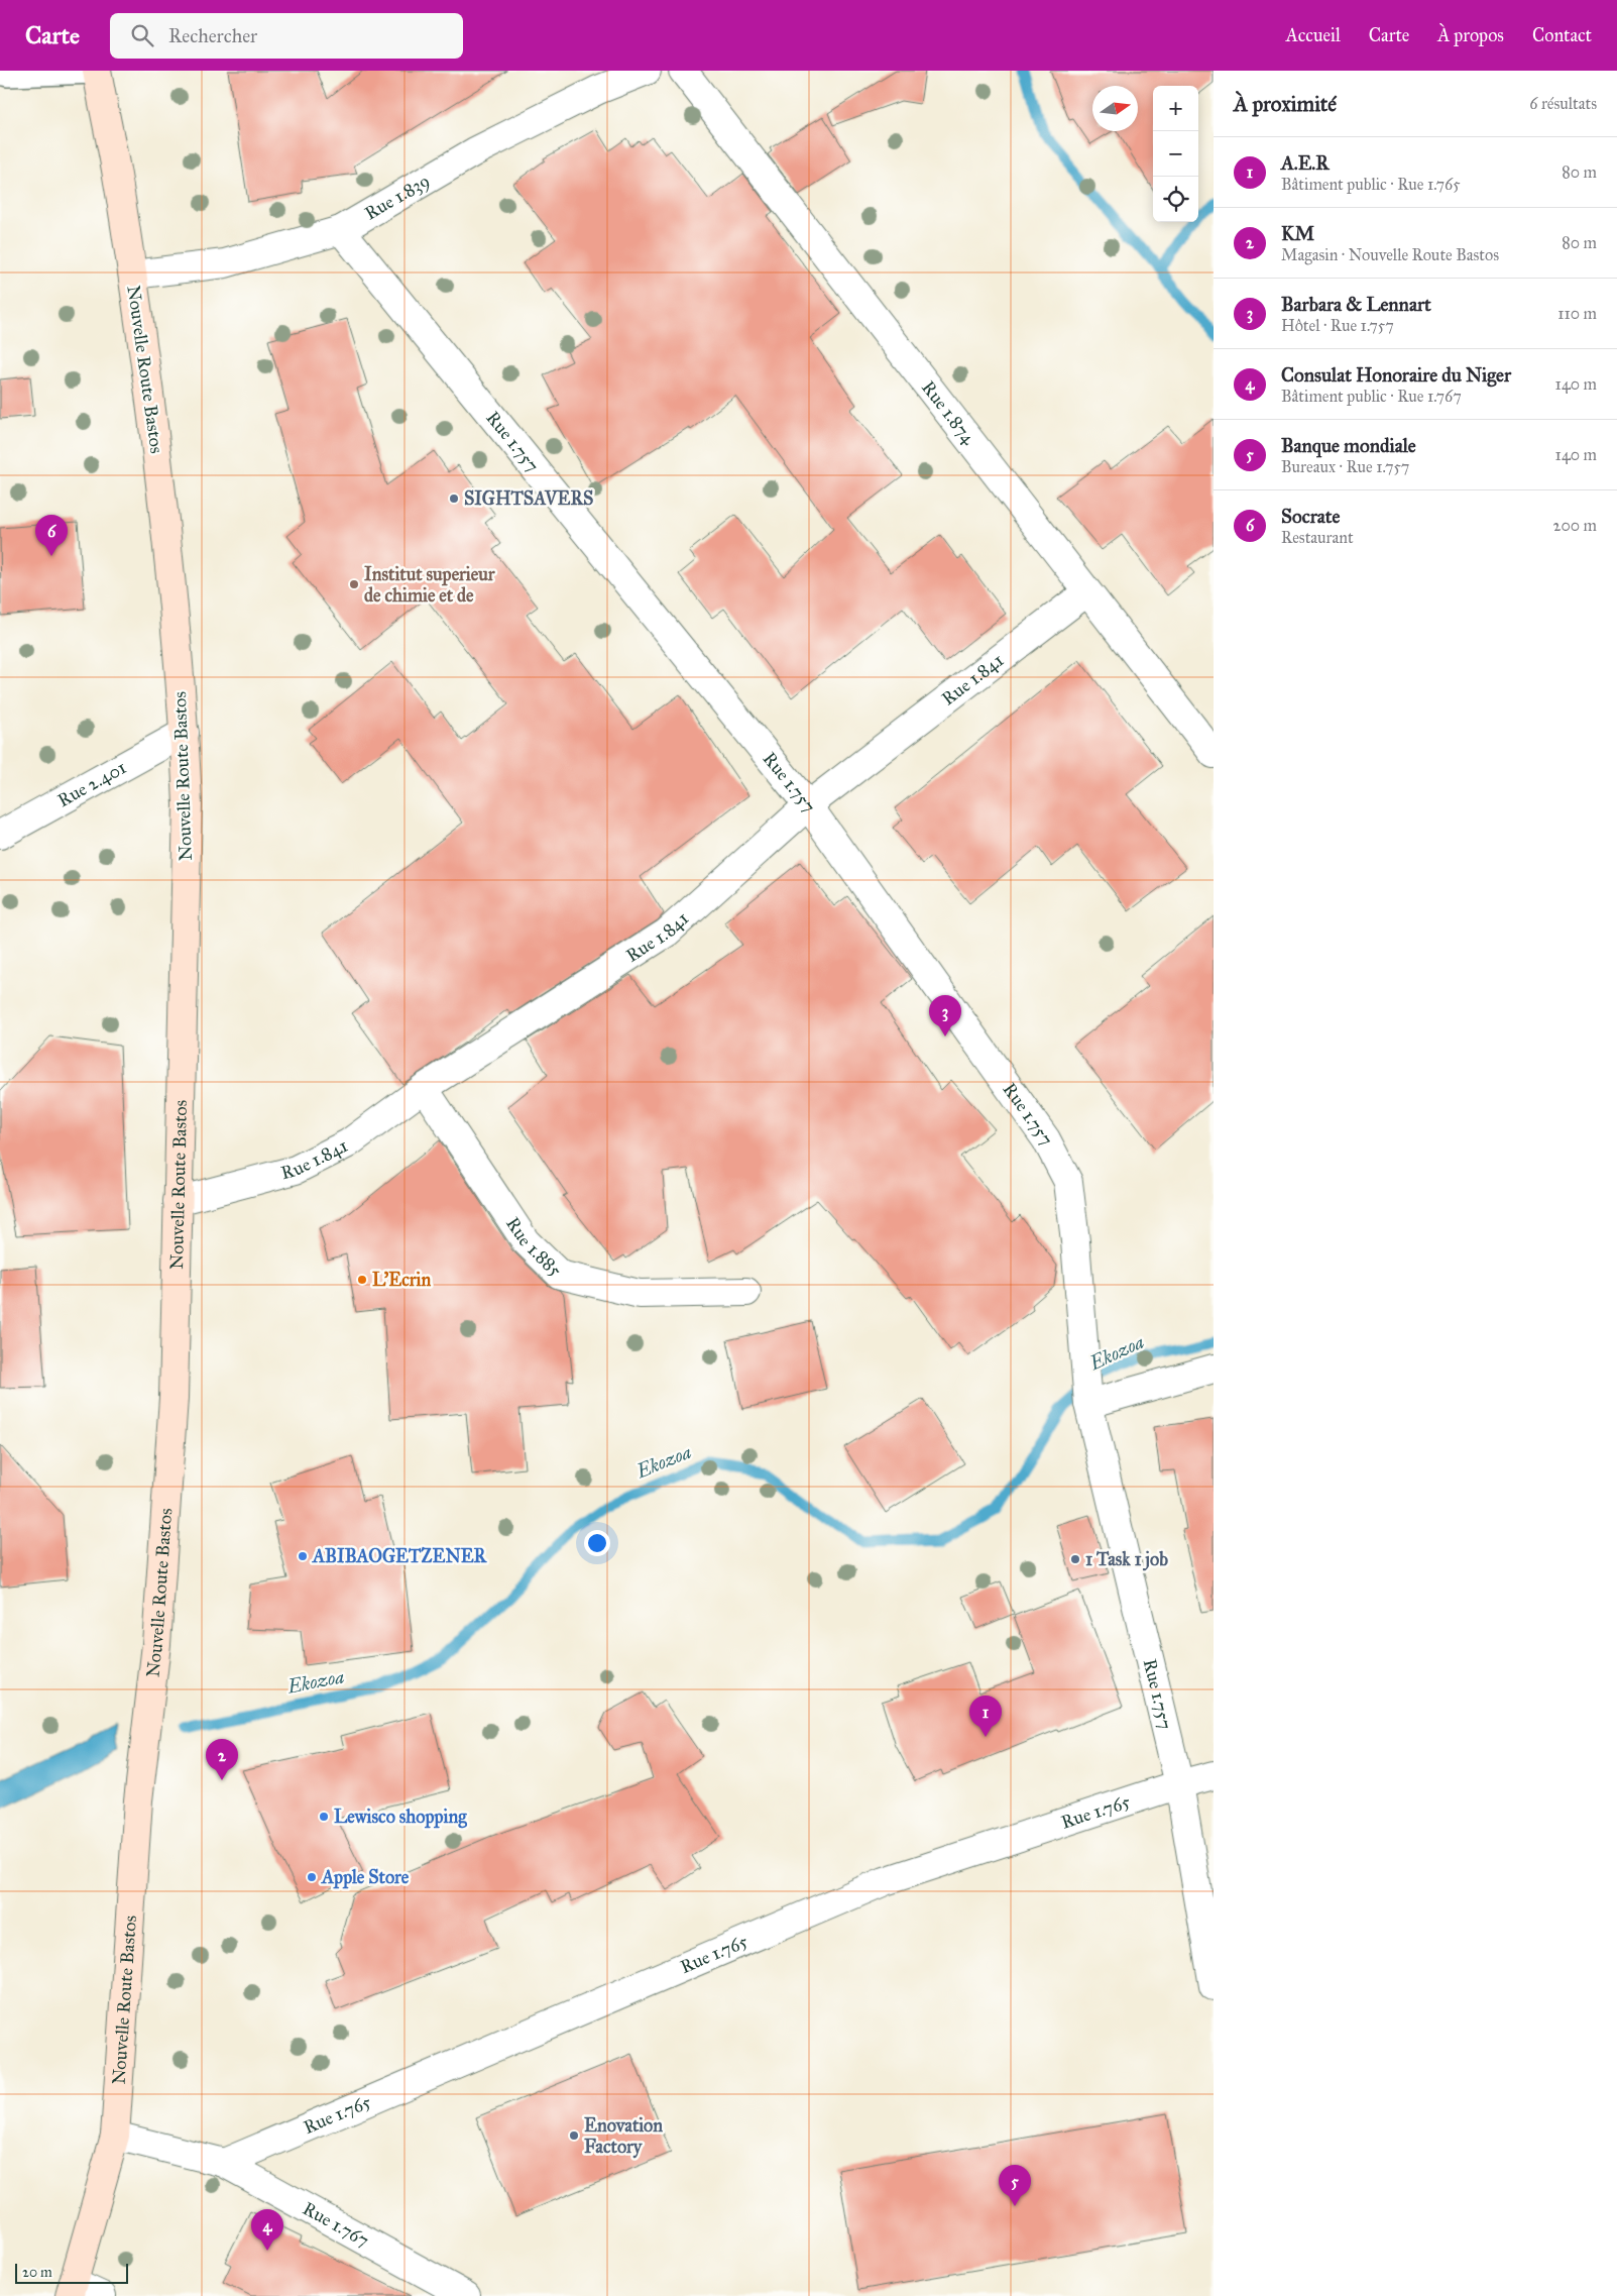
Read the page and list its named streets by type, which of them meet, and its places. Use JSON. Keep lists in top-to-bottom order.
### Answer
{
  "streets": {
    "main road": ["Nouvelle Route Bastos"],
    "street": [
      "Rue 1.839",
      "Rue 1.874",
      "Rue 1.757",
      "Rue 1.841",
      "Rue 2.401",
      "Rue 1.885",
      "Rue 1.765",
      "Rue 1.767"
    ]
  },
  "crossings": [
    ["Rue 1.839", "Nouvelle Route Bastos"],
    ["Rue 1.839", "Rue 1.757"],
    ["Nouvelle Route Bastos", "Rue 1.841"],
    ["Nouvelle Route Bastos", "Rue 2.401"],
    ["Nouvelle Route Bastos", "Rue 1.767"],
    ["Rue 1.874", "Rue 1.841"],
    ["Rue 1.757", "Rue 1.841"],
    ["Rue 1.757", "Rue 1.765"],
    ["Rue 1.841", "Rue 1.885"],
    ["Rue 1.765", "Rue 1.767"]
  ],
  "water": ["Ekozoa"],
  "places": [
    "SIGHTSAVERS",
    "Institut superieur de chimie et de",
    "L’Ecrin",
    "ABIBAOGETZENER",
    "1 Task 1 job",
    "Lewisco shopping",
    "Apple Store",
    "Enovation Factory"
  ],
  "scale_bar": "20 m",
  "north": "right",
  "page": {
    "header": "Carte",
    "search": "Rechercher",
    "nav": [
      "Accueil",
      "Carte",
      "À propos",
      "Contact"
    ],
    "heading": ["À proximité", "6 résultats"],
    "map_buttons": ["+", "−"],
    "list": [
      {
        "mark": "1",
        "name": "A.E.R",
        "note": "Bâtiment public · Rue 1.765",
        "value": "80 m"
      },
      {
        "mark": "2",
        "name": "KM",
        "note": "Magasin · Nouvelle Route Bastos",
        "value": "80 m"
      },
      {
        "mark": "3",
        "name": "Barbara & Lennart",
        "note": "Hôtel · Rue 1.757",
        "value": "110 m"
      },
      {
        "mark": "4",
        "name": "Consulat Honoraire du Niger",
        "note": "Bâtiment public · Rue 1.767",
        "value": "140 m"
      },
      {
        "mark": "5",
        "name": "Banque mondiale",
        "note": "Bureaux · Rue 1.757",
        "value": "140 m"
      },
      {
        "mark": "6",
        "name": "Socrate",
        "note": "Restaurant",
        "value": "200 m"
      }
    ],
    "pins": [
      "6",
      "3",
      "1",
      "2",
      "5",
      "4"
    ],
    "scale": "20 m"
  }
}
